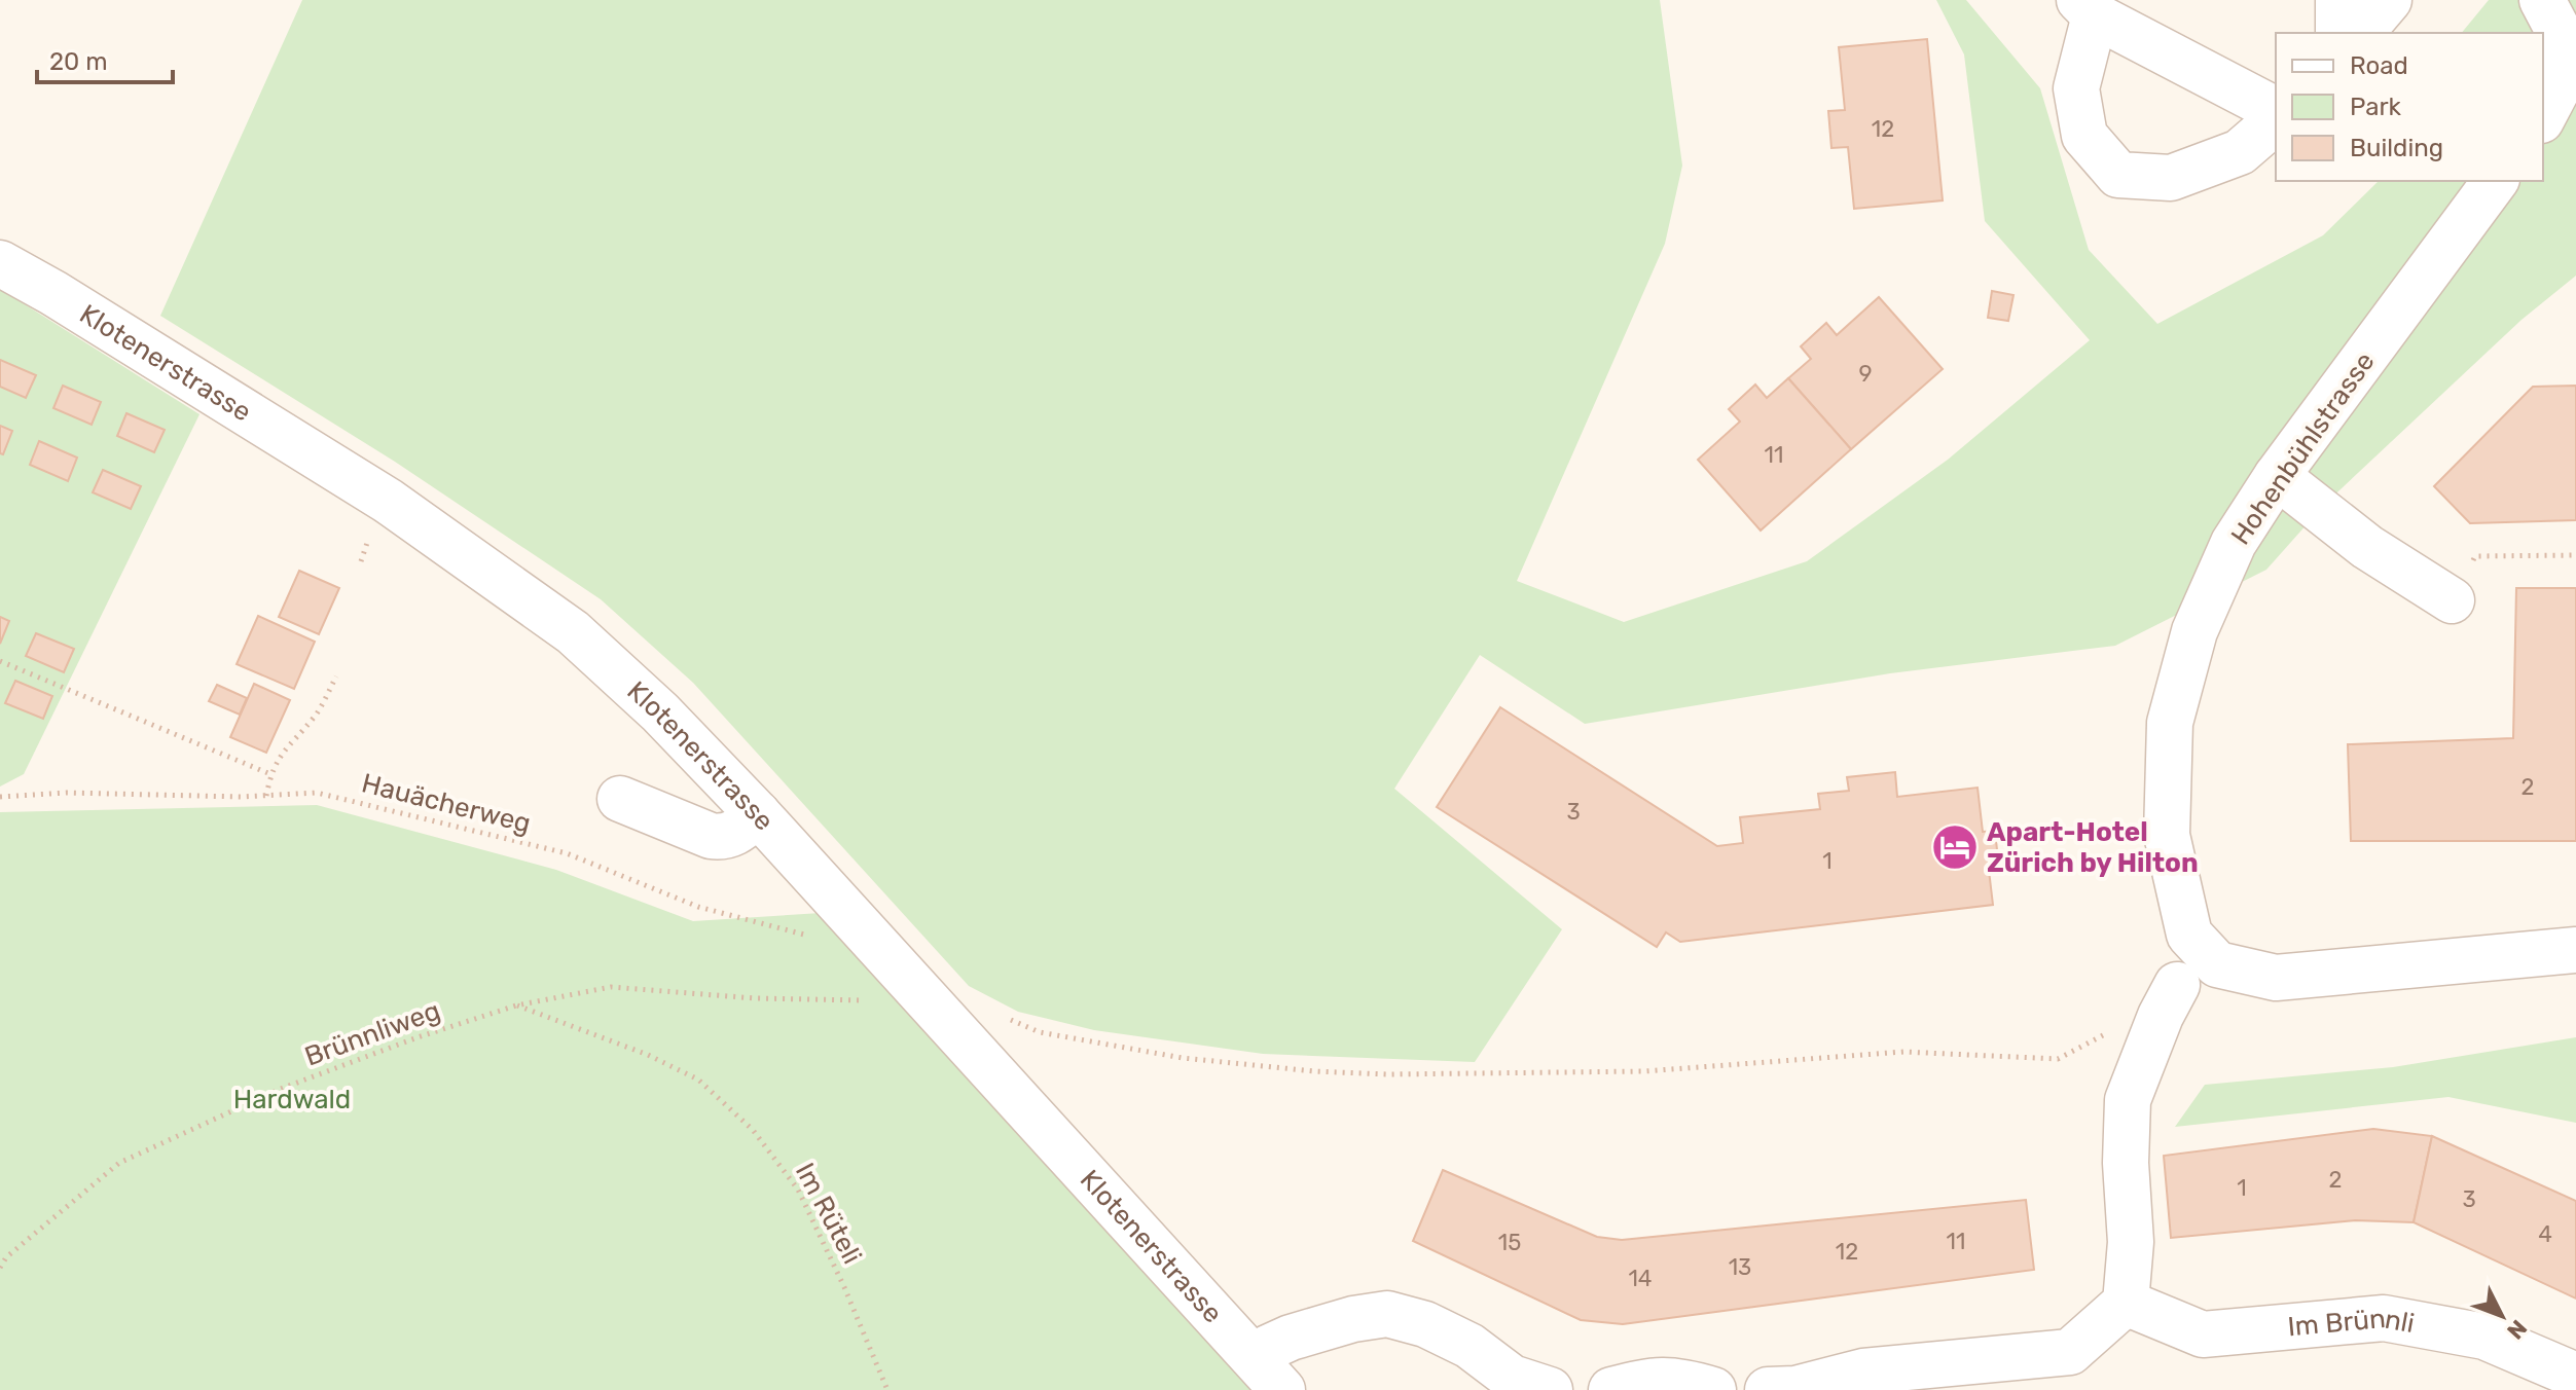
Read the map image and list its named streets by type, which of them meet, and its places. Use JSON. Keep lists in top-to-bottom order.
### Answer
{
  "streets": {
    "street": ["Klotenerstrasse", "Hohenbühlstrasse", "Im Brünnli"],
    "path": ["Hauächerweg", "Brünnliweg", "Im Rüteli"]
  },
  "crossings": [
    ["Klotenerstrasse", "Hauächerweg"],
    ["Klotenerstrasse", "Brünnliweg"],
    ["Brünnliweg", "Im Rüteli"]
  ],
  "parks": ["Hardwald"],
  "places": {
    "hotel": ["Apart-Hotel Zürich by Hilton"]
  },
  "house_numbers": [
    "12",
    "9",
    "11",
    "2",
    "3",
    "1",
    "2",
    "1",
    "3",
    "4",
    "11",
    "15",
    "12",
    "13",
    "14"
  ],
  "legend": ["Road", "Park", "Building"],
  "scale_bar": "20 m",
  "north": "bottom right"
}
